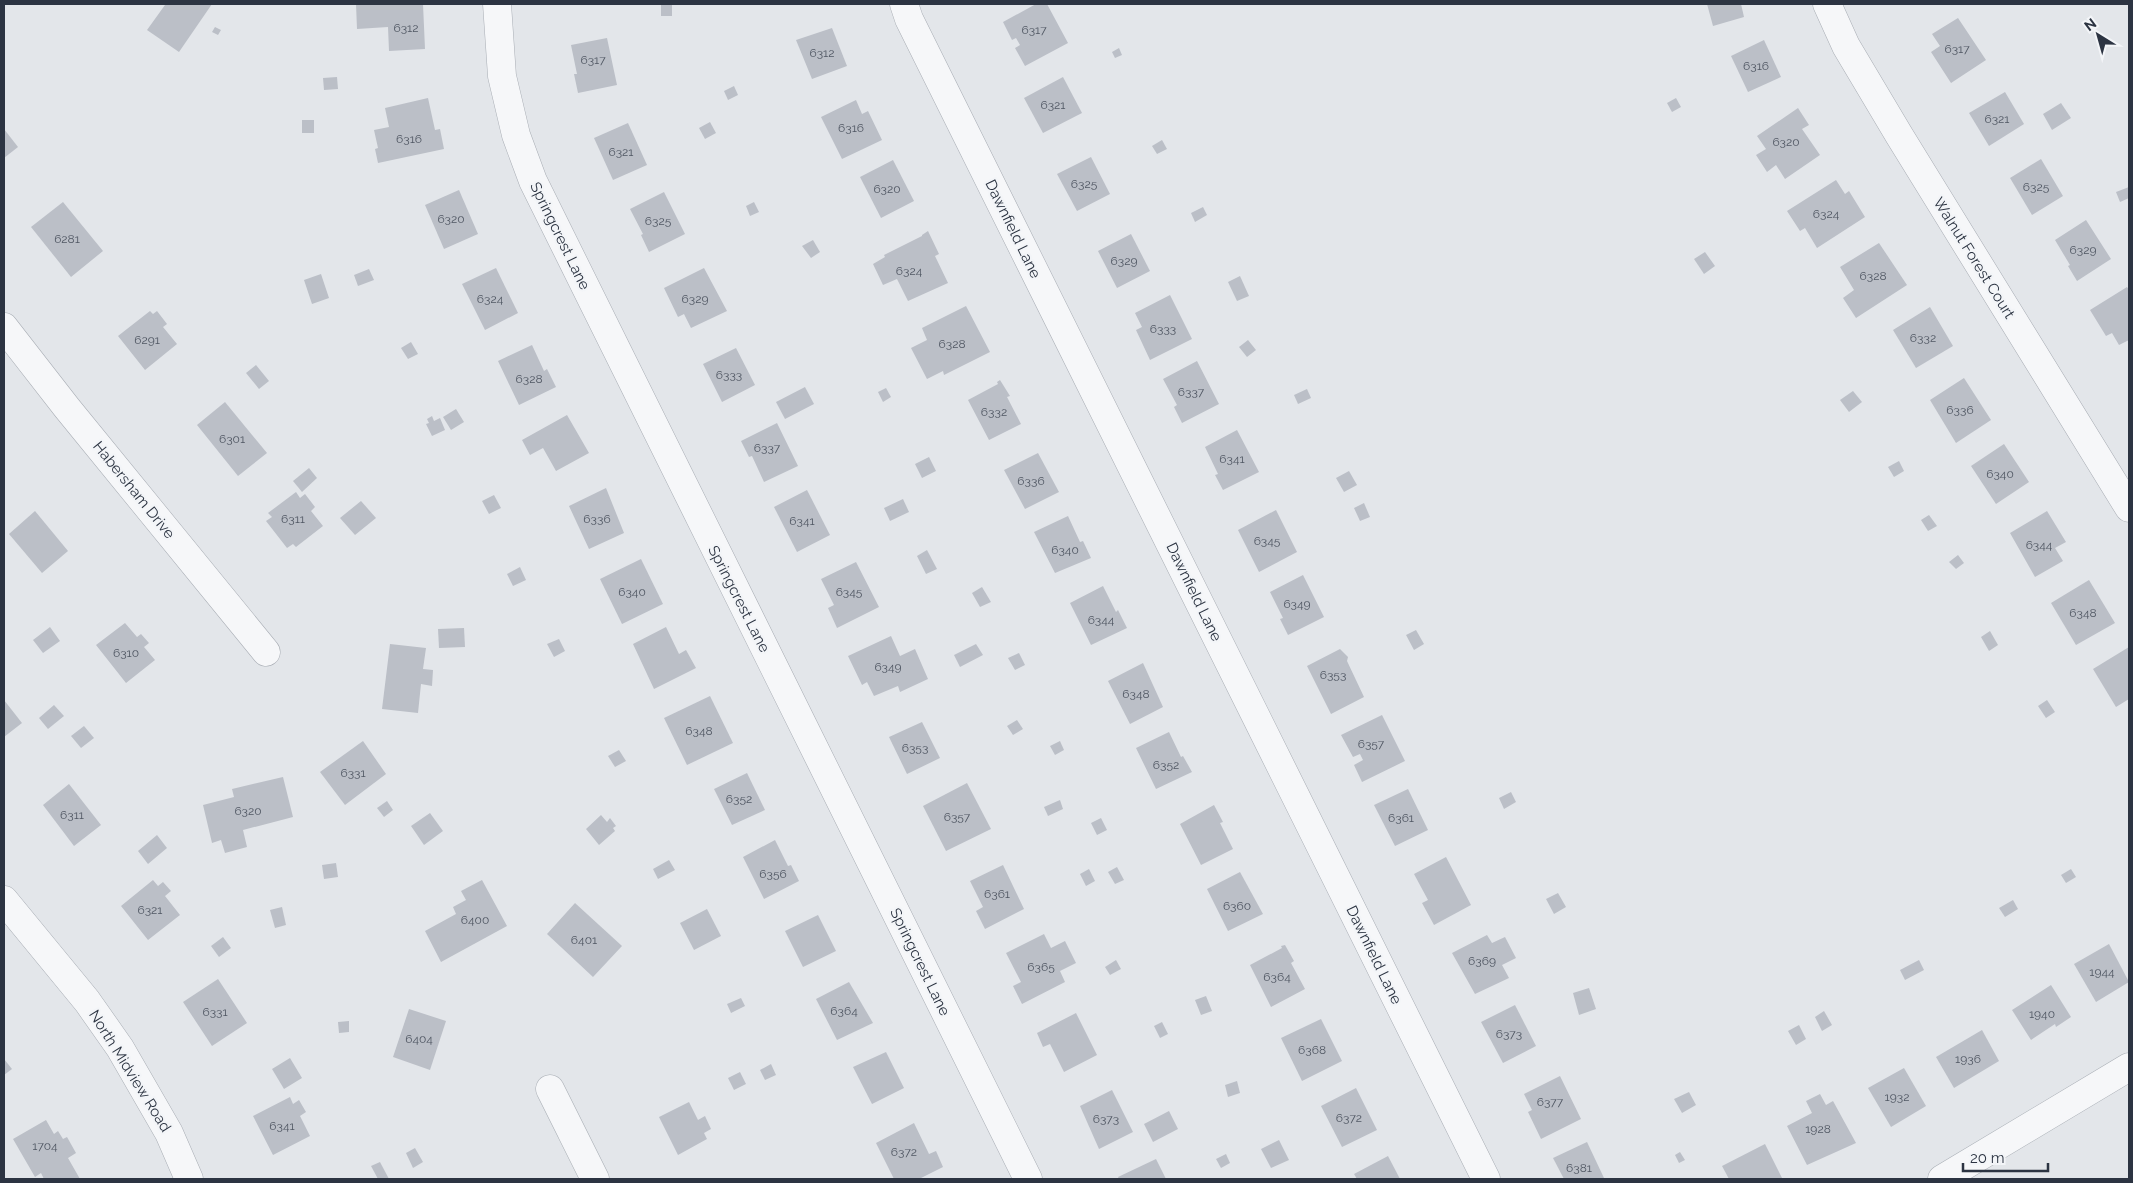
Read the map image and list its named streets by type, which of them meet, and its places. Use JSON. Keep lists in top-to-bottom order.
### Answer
{
  "streets": {
    "street": [
      "Dawnfield Lane",
      "Springcrest Lane",
      "Walnut Forest Court",
      "Habersham Drive",
      "North Midview Road"
    ]
  },
  "house_numbers": [
    "6312",
    "6317",
    "6317",
    "6312",
    "6317",
    "6316",
    "6321",
    "6321",
    "6316",
    "6316",
    "6320",
    "6321",
    "6325",
    "6325",
    "6320",
    "6324",
    "6320",
    "6325",
    "6281",
    "6329",
    "6329",
    "6324",
    "6328",
    "6324",
    "6329",
    "6333",
    "6332",
    "6291",
    "6328",
    "6333",
    "6328",
    "6337",
    "6336",
    "6332",
    "6301",
    "6337",
    "6341",
    "6340",
    "6336",
    "6311",
    "6336",
    "6341",
    "6345",
    "6344",
    "6340",
    "6340",
    "6345",
    "6349",
    "6348",
    "6344",
    "6310",
    "6349",
    "6353",
    "6348",
    "6348",
    "6357",
    "6353",
    "6352",
    "6331",
    "6352",
    "6320",
    "6311",
    "6357",
    "6361",
    "6356",
    "6361",
    "6360",
    "6321",
    "6400",
    "6401",
    "6369",
    "6365",
    "1944",
    "6364",
    "6364",
    "6331",
    "1940",
    "6373",
    "6404",
    "6368",
    "1936",
    "1932",
    "6377",
    "6372",
    "6373",
    "6341",
    "1928",
    "1704",
    "6372",
    "6381"
  ],
  "scale_bar": "20 m",
  "north": "top left"
}
